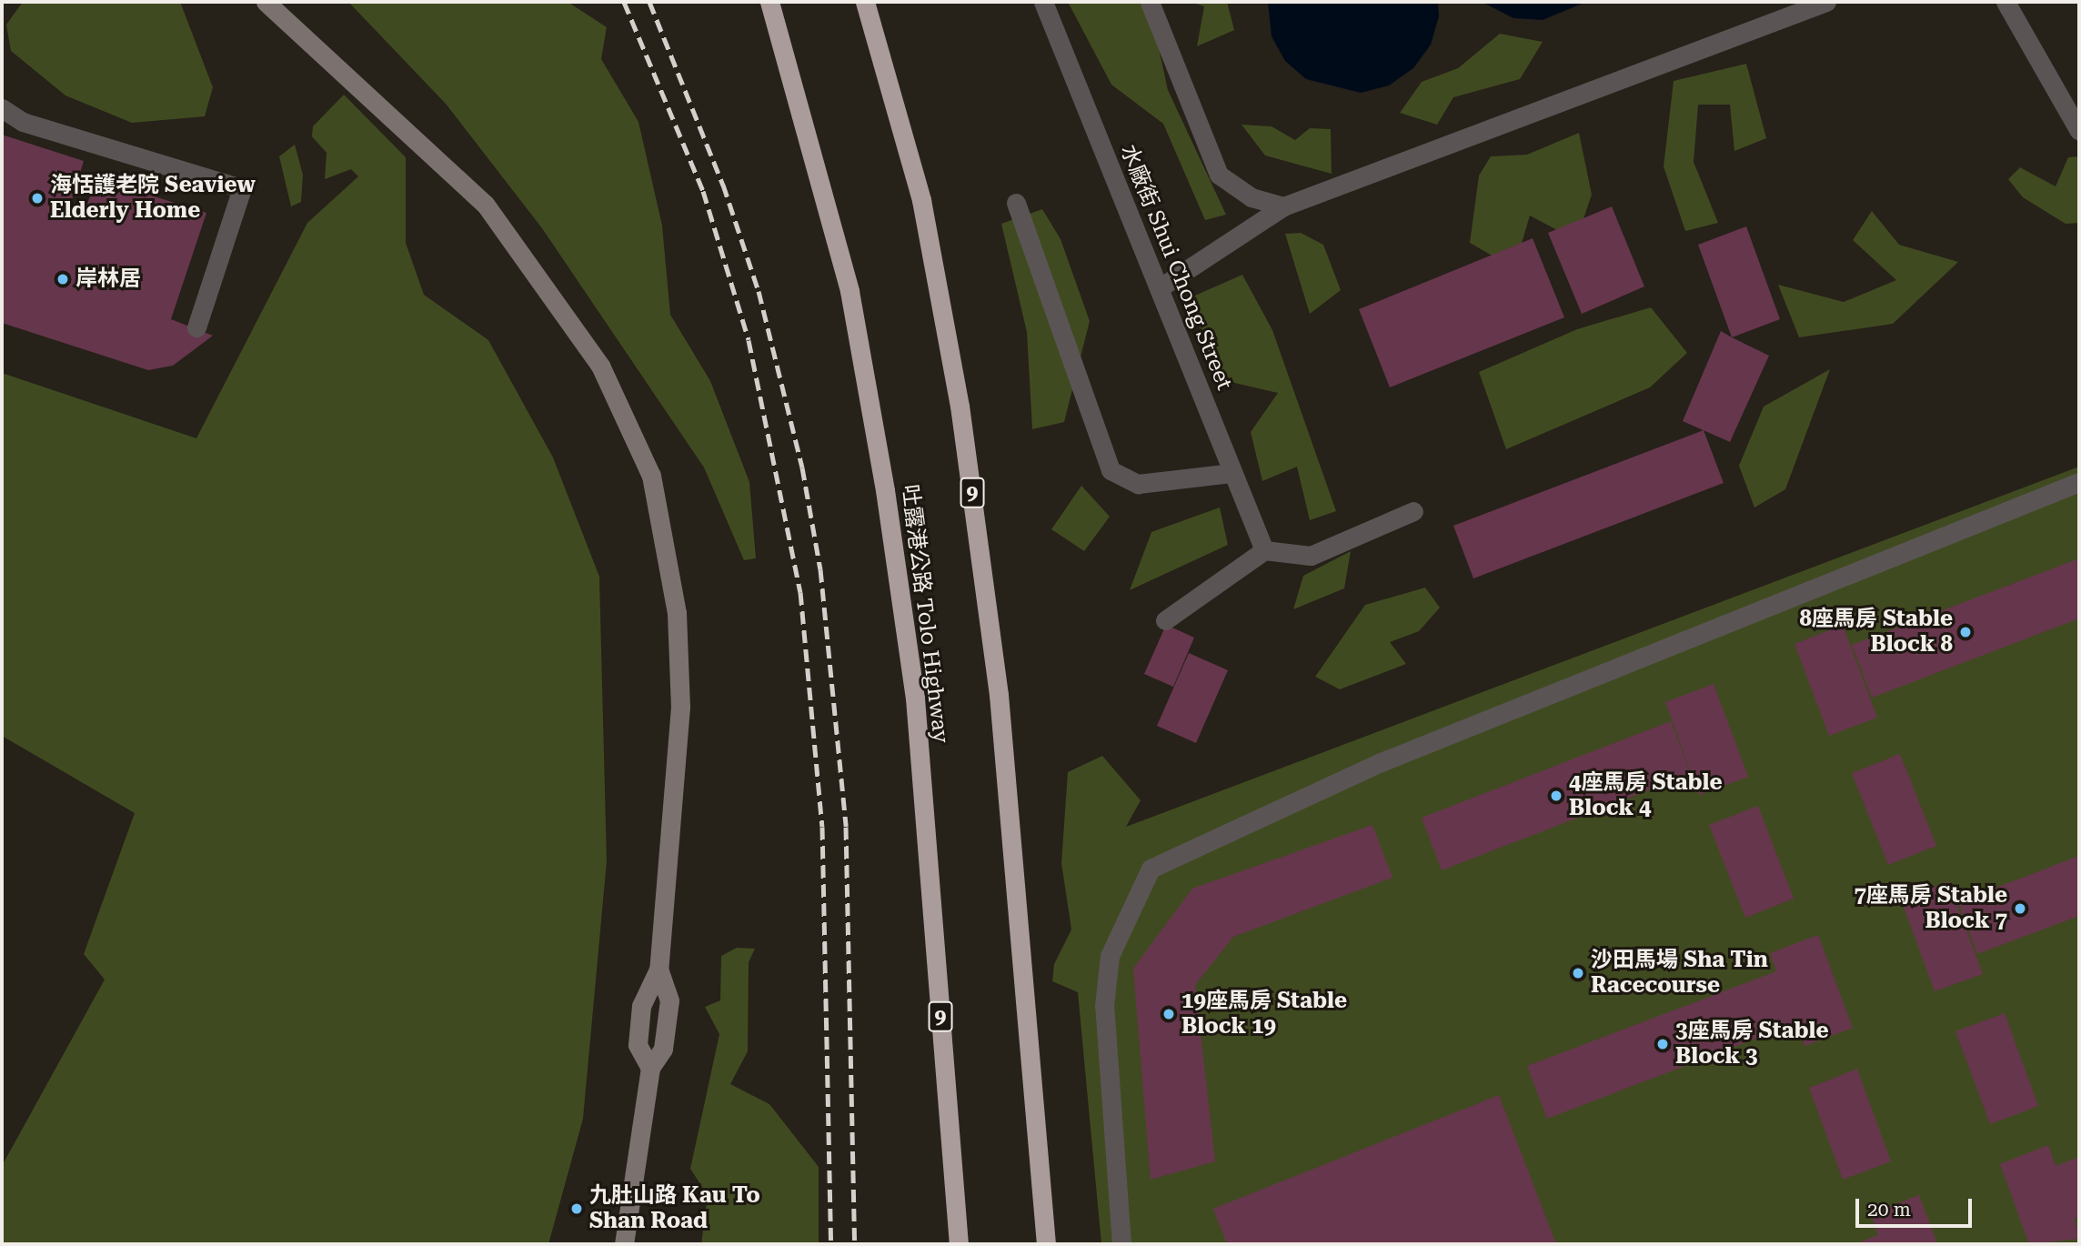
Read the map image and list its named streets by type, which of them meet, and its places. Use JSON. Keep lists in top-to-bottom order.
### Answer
{
  "streets": {
    "highway": ["9", "吐露港公路 Tolo Highway"],
    "street": ["水廠街 Shui Chong Street"]
  },
  "places": [
    "海恬護老院 Seaview Elderly Home",
    "岸林居",
    "8座馬房 Stable Block 8",
    "4座馬房 Stable Block 4",
    "7座馬房 Stable Block 7",
    "沙田馬場 Sha Tin Racecourse",
    "19座馬房 Stable Block 19",
    "3座馬房 Stable Block 3",
    "九肚山路 Kau To Shan Road"
  ],
  "scale_bar": "20 m"
}
